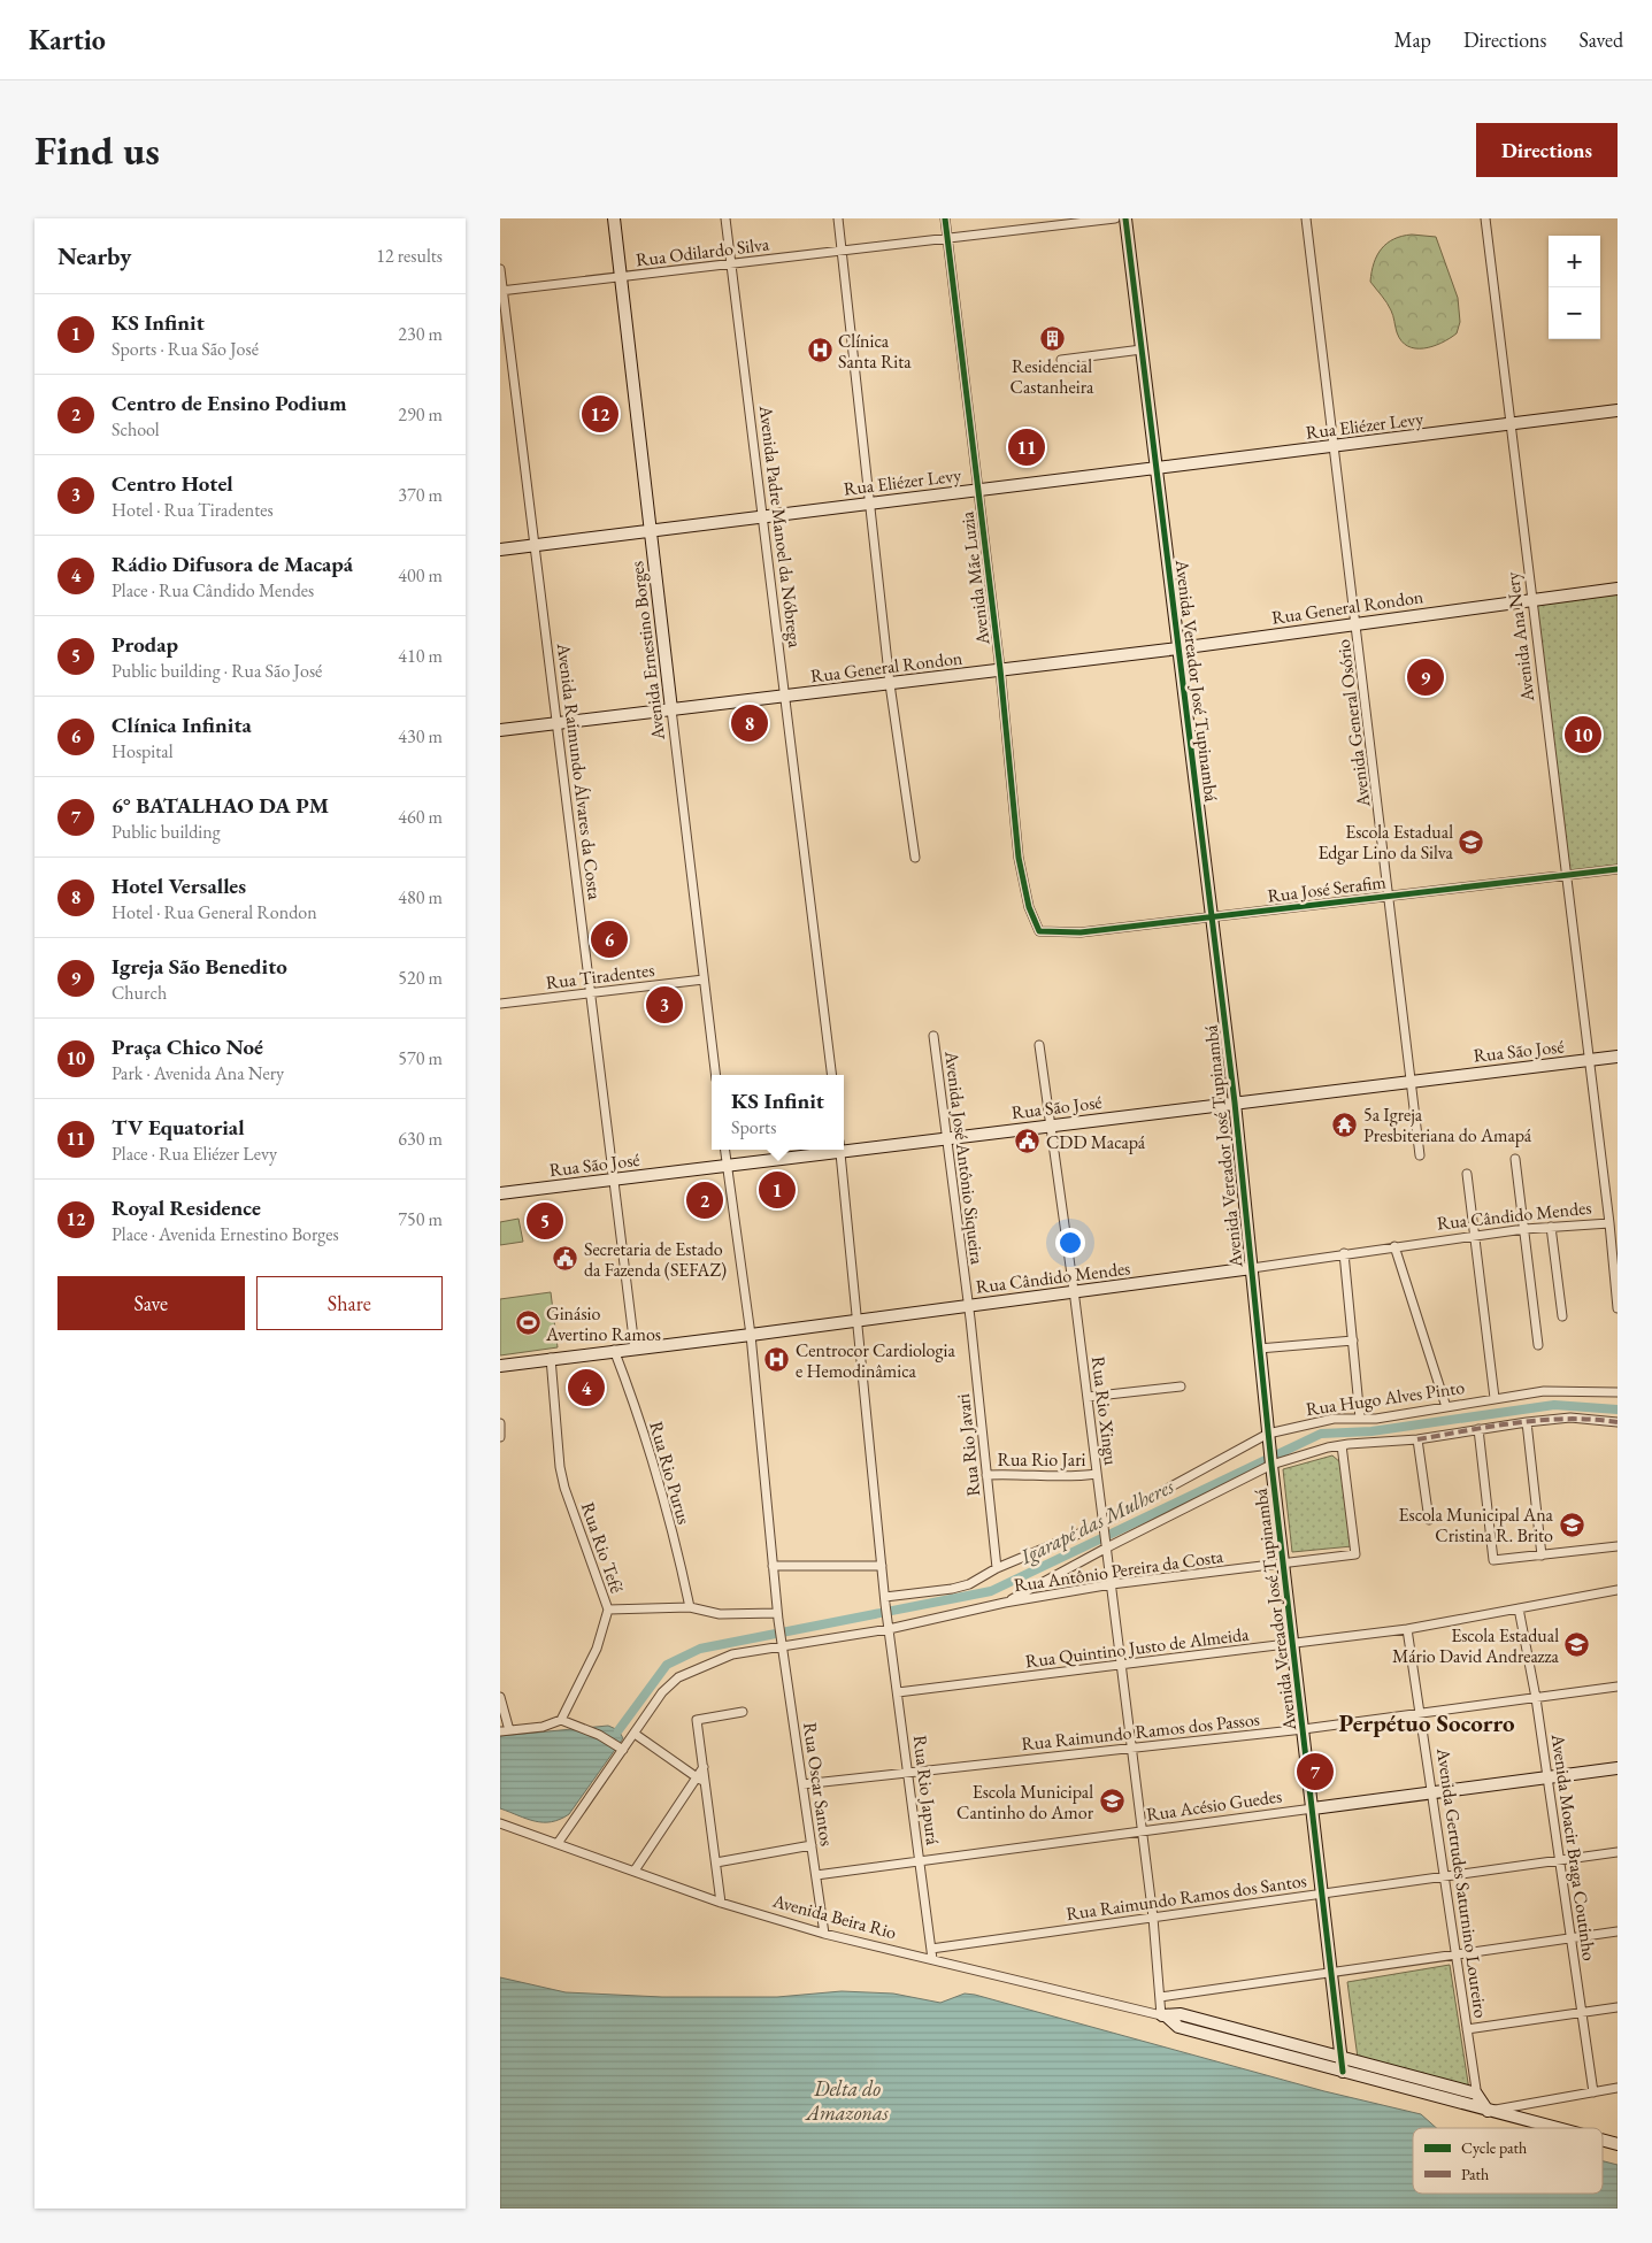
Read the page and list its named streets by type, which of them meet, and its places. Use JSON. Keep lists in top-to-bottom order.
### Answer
{
  "streets": {
    "street": [
      "Rua Odilardo Silva",
      "Rua Eliézer Levy",
      "Avenida Padre Manoel da Nóbrega",
      "Avenida Mãe Luzia",
      "Rua General Rondon",
      "Avenida Ana Nery",
      "Avenida Ernestino Borges",
      "Avenida Vereador José Tupinambá",
      "Avenida General Osório",
      "Avenida Raimundo Álvares da Costa",
      "Rua José Serafim",
      "Rua Tiradentes",
      "Rua São José",
      "Avenida José Antônio Siqueira",
      "Rua Cândido Mendes",
      "Rua Hugo Alves Pinto",
      "Rua Rio Xingu",
      "Rua Rio Javari",
      "Rua Rio Jari",
      "Rua Rio Purus",
      "Rua Rio Tefé",
      "Rua Antônio Pereira da Costa",
      "Rua Quintino Justo de Almeida",
      "Rua Raimundo Ramos dos Passos",
      "Rua Oscar Santos",
      "Rua Rio Japurá",
      "Rua Acésio Guedes",
      "Avenida Moacir Braga Coutinho",
      "Avenida Gertrudes Saturnino Loureiro",
      "Rua Raimundo Ramos dos Santos",
      "Avenida Beira Rio"
    ]
  },
  "crossings": [
    ["Rua Odilardo Silva", "Avenida Padre Manoel da Nóbrega"],
    ["Rua Odilardo Silva", "Avenida Mãe Luzia"],
    ["Rua Odilardo Silva", "Avenida Ernestino Borges"],
    ["Rua Odilardo Silva", "Avenida Raimundo Álvares da Costa"],
    ["Rua Eliézer Levy", "Avenida Padre Manoel da Nóbrega"],
    ["Rua Eliézer Levy", "Avenida Mãe Luzia"],
    ["Rua Eliézer Levy", "Avenida Ana Nery"],
    ["Rua Eliézer Levy", "Avenida Ernestino Borges"],
    ["Rua Eliézer Levy", "Avenida Vereador José Tupinambá"],
    ["Rua Eliézer Levy", "Avenida General Osório"],
    ["Rua Eliézer Levy", "Avenida Raimundo Álvares da Costa"],
    ["Avenida Padre Manoel da Nóbrega", "Rua General Rondon"],
    ["Avenida Mãe Luzia", "Rua General Rondon"],
    ["Avenida Mãe Luzia", "Rua José Serafim"],
    ["Rua General Rondon", "Avenida Ana Nery"],
    ["Rua General Rondon", "Avenida Ernestino Borges"],
    ["Rua General Rondon", "Avenida Vereador José Tupinambá"],
    ["Rua General Rondon", "Avenida General Osório"],
    ["Rua General Rondon", "Avenida Raimundo Álvares da Costa"],
    ["Avenida Ana Nery", "Rua José Serafim"],
    ["Avenida Ana Nery", "Rua São José"],
    ["Avenida Ana Nery", "Rua Cândido Mendes"],
    ["Avenida Ernestino Borges", "Rua Tiradentes"],
    ["Avenida Vereador José Tupinambá", "Rua José Serafim"],
    ["Avenida Vereador José Tupinambá", "Rua São José"],
    ["Avenida Vereador José Tupinambá", "Rua Cândido Mendes"],
    ["Avenida Vereador José Tupinambá", "Rua Hugo Alves Pinto"],
    ["Avenida Vereador José Tupinambá", "Rua Antônio Pereira da Costa"],
    ["Avenida Vereador José Tupinambá", "Rua Quintino Justo de Almeida"],
    ["Avenida Vereador José Tupinambá", "Rua Raimundo Ramos dos Passos"],
    ["Avenida Vereador José Tupinambá", "Rua Acésio Guedes"],
    ["Avenida Vereador José Tupinambá", "Rua Raimundo Ramos dos Santos"],
    ["Avenida Vereador José Tupinambá", "Avenida Beira Rio"],
    ["Avenida General Osório", "Rua José Serafim"],
    ["Avenida General Osório", "Rua São José"],
    ["Avenida Raimundo Álvares da Costa", "Rua Tiradentes"],
    ["Avenida Raimundo Álvares da Costa", "Rua São José"],
    ["Avenida Raimundo Álvares da Costa", "Rua Cândido Mendes"],
    ["Rua São José", "Avenida José Antônio Siqueira"],
    ["Avenida José Antônio Siqueira", "Rua Cândido Mendes"],
    ["Avenida José Antônio Siqueira", "Rua Rio Javari"],
    ["Rua Cândido Mendes", "Rua Rio Xingu"],
    ["Rua Cândido Mendes", "Rua Rio Javari"],
    ["Rua Cândido Mendes", "Rua Rio Purus"],
    ["Rua Cândido Mendes", "Rua Rio Tefé"],
    ["Rua Hugo Alves Pinto", "Rua Rio Xingu"],
    ["Rua Hugo Alves Pinto", "Rua Rio Javari"],
    ["Rua Hugo Alves Pinto", "Rua Rio Japurá"],
    ["Rua Rio Xingu", "Rua Rio Jari"],
    ["Rua Rio Javari", "Rua Rio Jari"],
    ["Rua Antônio Pereira da Costa", "Rua Oscar Santos"],
    ["Rua Antônio Pereira da Costa", "Rua Rio Japurá"],
    ["Rua Antônio Pereira da Costa", "Avenida Beira Rio"],
    ["Rua Quintino Justo de Almeida", "Rua Rio Japurá"],
    ["Rua Quintino Justo de Almeida", "Avenida Moacir Braga Coutinho"],
    ["Rua Quintino Justo de Almeida", "Avenida Gertrudes Saturnino Loureiro"],
    ["Rua Raimundo Ramos dos Passos", "Rua Oscar Santos"],
    ["Rua Raimundo Ramos dos Passos", "Rua Rio Japurá"],
    ["Rua Raimundo Ramos dos Passos", "Avenida Moacir Braga Coutinho"],
    ["Rua Raimundo Ramos dos Passos", "Avenida Gertrudes Saturnino Loureiro"],
    ["Rua Oscar Santos", "Rua Acésio Guedes"],
    ["Rua Oscar Santos", "Avenida Beira Rio"],
    ["Rua Rio Japurá", "Rua Acésio Guedes"],
    ["Rua Rio Japurá", "Rua Raimundo Ramos dos Santos"],
    ["Rua Rio Japurá", "Avenida Beira Rio"],
    ["Rua Acésio Guedes", "Avenida Moacir Braga Coutinho"],
    ["Rua Acésio Guedes", "Avenida Gertrudes Saturnino Loureiro"],
    ["Avenida Moacir Braga Coutinho", "Rua Raimundo Ramos dos Santos"],
    ["Avenida Gertrudes Saturnino Loureiro", "Rua Raimundo Ramos dos Santos"],
    ["Avenida Gertrudes Saturnino Loureiro", "Avenida Beira Rio"]
  ],
  "districts": ["Perpétuo Socorro"],
  "water": ["Igarapé das Mulheres", "Delta do Amazonas"],
  "places": {
    "building": ["Residencial Castanheira"],
    "hospital": ["Clínica Santa Rita", "Centrocor Cardiologia e Hemodinâmica"],
    "school or university": [
      "Escola Estadual Edgar Lino da Silva",
      "Escola Municipal Ana Cristina R. Brito",
      "Escola Estadual Mário David Andreazza",
      "Escola Municipal Cantinho do Amor"
    ],
    "temple": ["5a Igreja Presbiteriana do Amapá"],
    "public building": ["CDD Macapá", "Secretaria de Estado da Fazenda (SEFAZ)"],
    "sports": ["Ginásio Avertino Ramos"]
  },
  "legend": ["Cycle path", "Path"],
  "page": {
    "header": "Kartio",
    "nav": ["Map", "Directions", "Saved"],
    "buttons": [
      "Directions",
      ["Save", "Share"]
    ],
    "title": "Find us",
    "heading": ["Nearby", "12 results"],
    "map_buttons": ["+", "−"],
    "list": [
      {
        "mark": "1",
        "name": "KS Infinit",
        "note": "Sports · Rua São José",
        "value": "230 m"
      },
      {
        "mark": "2",
        "name": "Centro de Ensino Podium",
        "note": "School",
        "value": "290 m"
      },
      {
        "mark": "3",
        "name": "Centro Hotel",
        "note": "Hotel · Rua Tiradentes",
        "value": "370 m"
      },
      {
        "mark": "4",
        "name": "Rádio Difusora de Macapá",
        "note": "Place · Rua Cândido Mendes",
        "value": "400 m"
      },
      {
        "mark": "5",
        "name": "Prodap",
        "note": "Public building · Rua São José",
        "value": "410 m"
      },
      {
        "mark": "6",
        "name": "Clínica Infinita",
        "note": "Hospital",
        "value": "430 m"
      },
      {
        "mark": "7",
        "name": "6° BATALHAO DA PM",
        "note": "Public building",
        "value": "460 m"
      },
      {
        "mark": "8",
        "name": "Hotel Versalles",
        "note": "Hotel · Rua General Rondon",
        "value": "480 m"
      },
      {
        "mark": "9",
        "name": "Igreja São Benedito",
        "note": "Church",
        "value": "520 m"
      },
      {
        "mark": "10",
        "name": "Praça Chico Noé",
        "note": "Park · Avenida Ana Nery",
        "value": "570 m"
      },
      {
        "mark": "11",
        "name": "TV Equatorial",
        "note": "Place · Rua Eliézer Levy",
        "value": "630 m"
      },
      {
        "mark": "12",
        "name": "Royal Residence",
        "note": "Place · Avenida Ernestino Borges",
        "value": "750 m"
      }
    ],
    "pins": [
      "12",
      "11",
      "9",
      "8",
      "10",
      "6",
      "3",
      "1",
      "2",
      "5",
      "4",
      "7"
    ],
    "popup": ["KS Infinit", "Sports"]
  }
}
